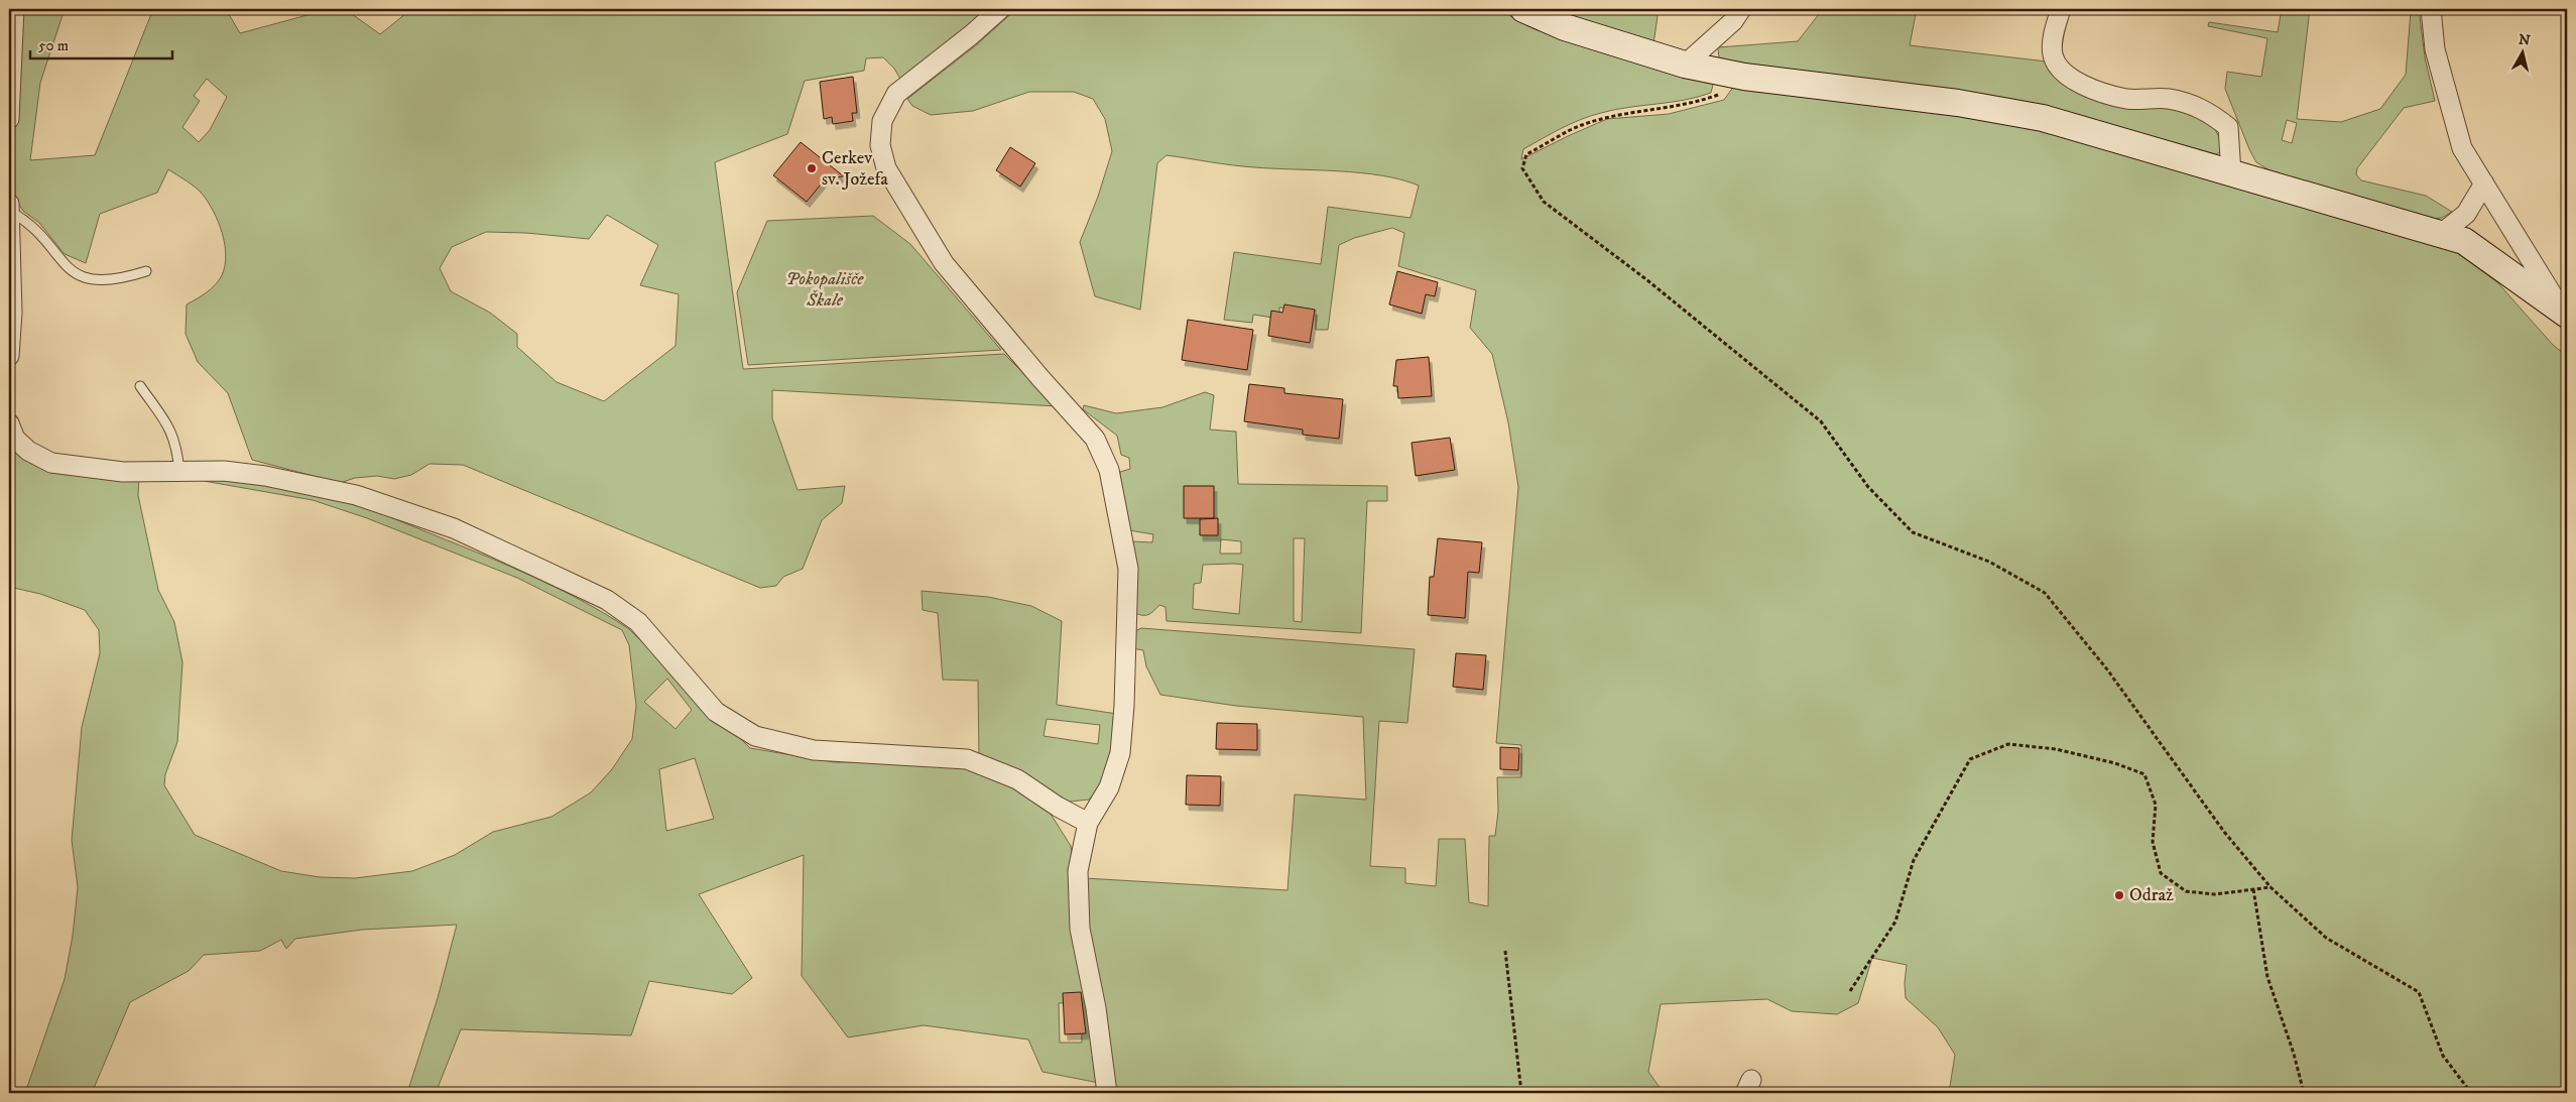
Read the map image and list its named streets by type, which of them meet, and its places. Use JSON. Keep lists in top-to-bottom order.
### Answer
{
  "parks": ["Pokopališče Škale"],
  "places": ["Cerkev sv. Jožefa", "Odraž"],
  "scale_bar": "50 m",
  "north": "top"
}
